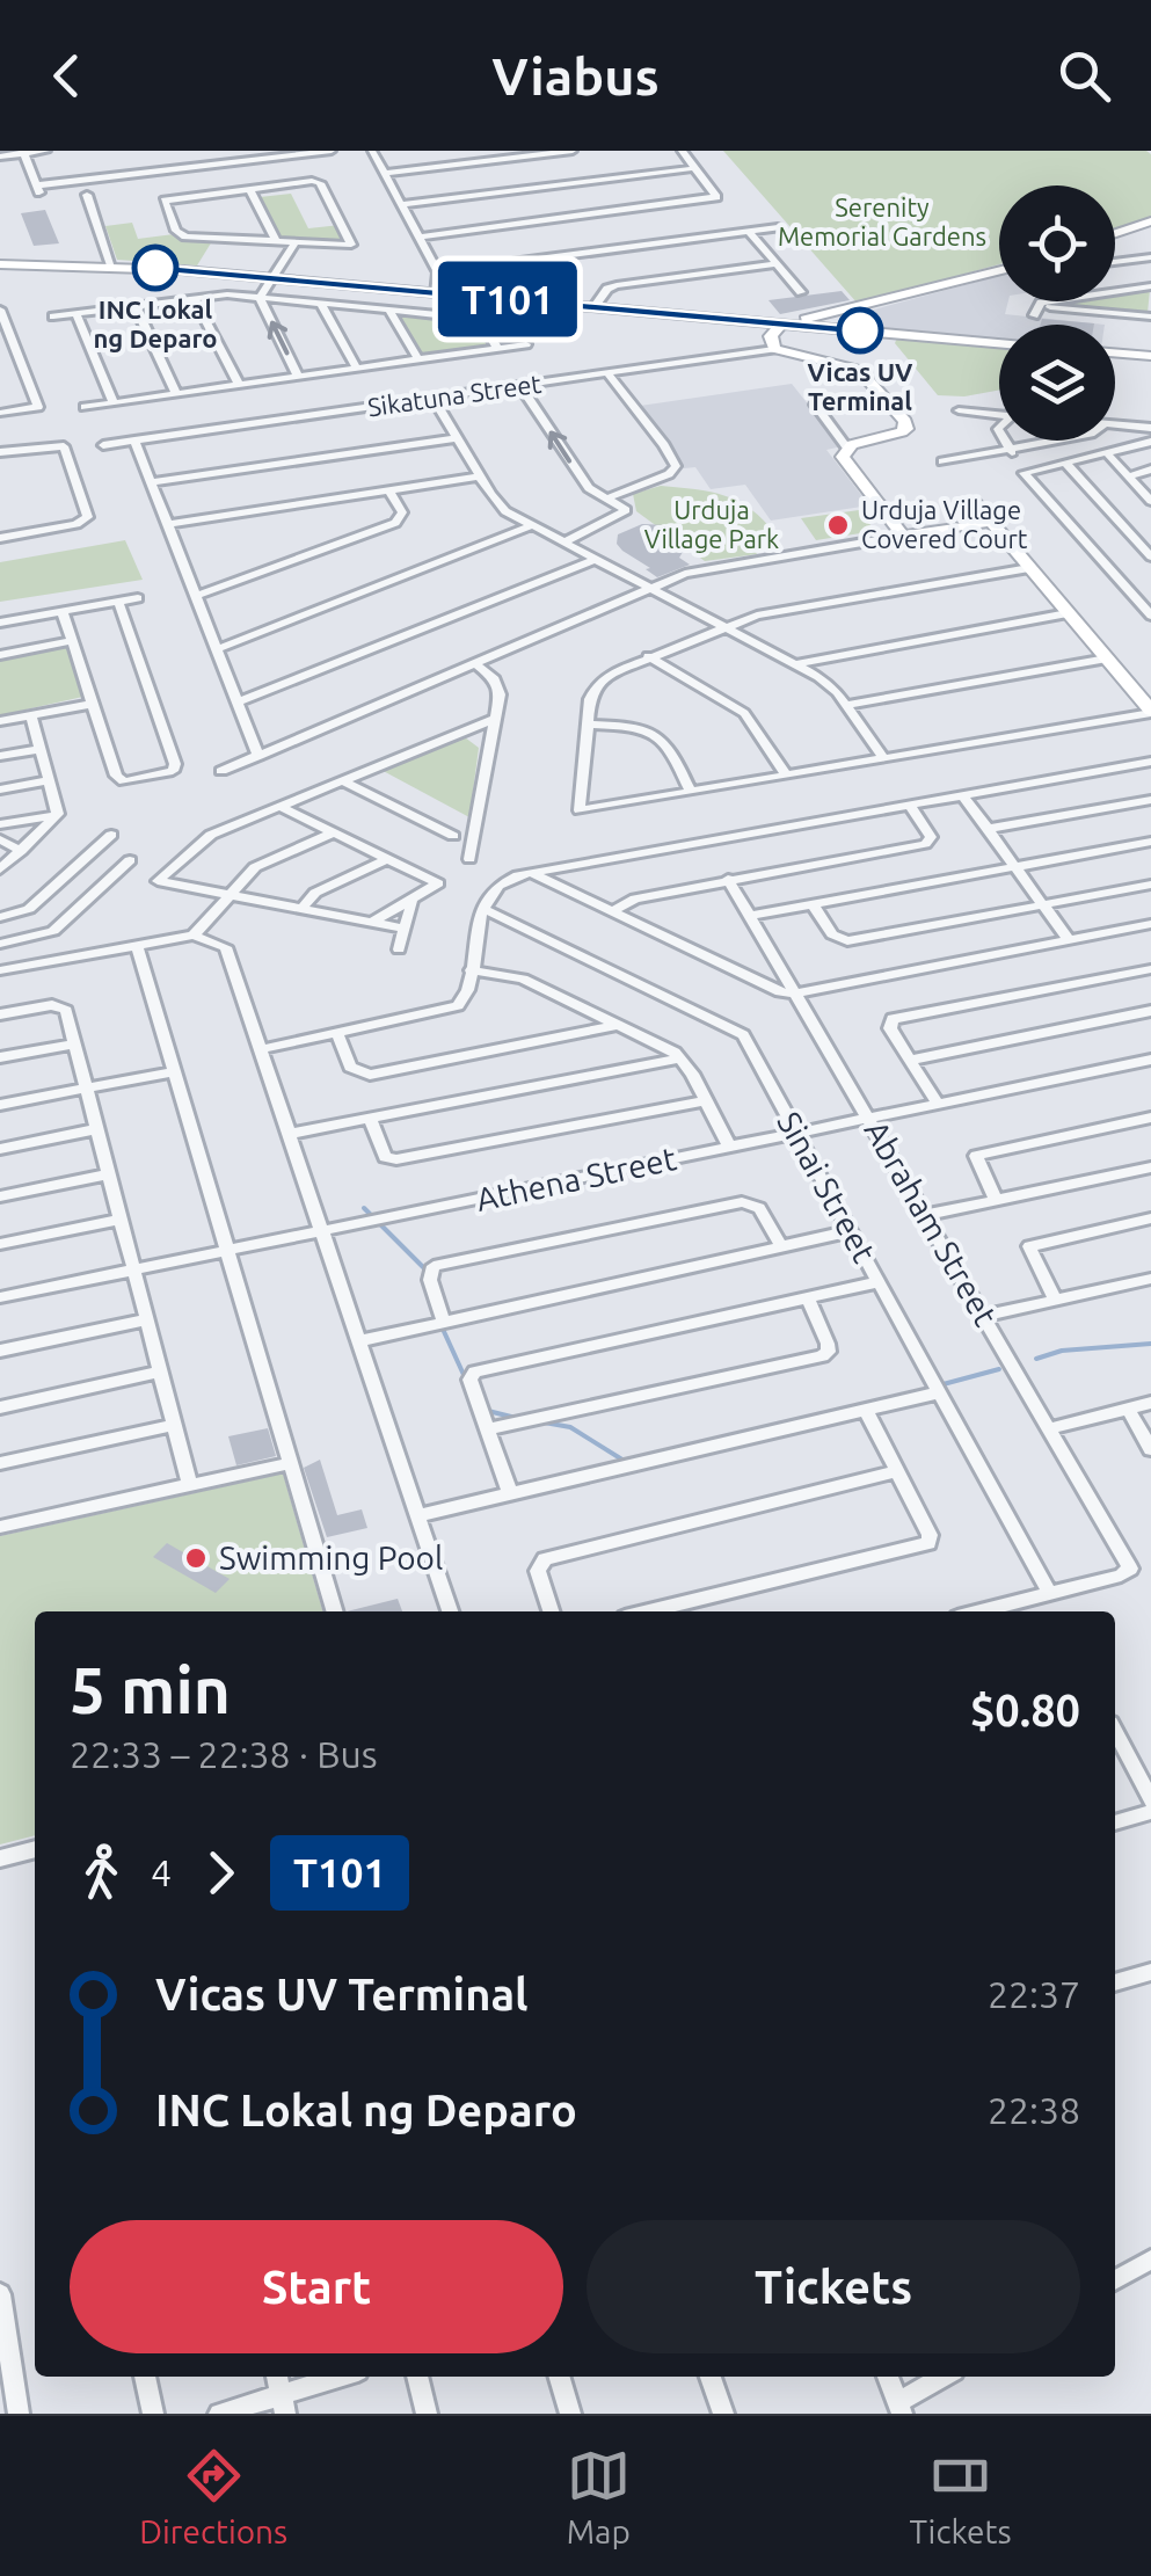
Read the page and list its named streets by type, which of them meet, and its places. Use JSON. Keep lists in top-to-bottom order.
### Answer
{
  "streets": {
    "street": [
      "Sikatuna Street",
      "Athena Street",
      "Sinai Street",
      "Abraham Street"
    ]
  },
  "crossings": [
    ["Athena Street", "Sinai Street"],
    ["Athena Street", "Abraham Street"],
    ["Sinai Street", "Abraham Street"]
  ],
  "parks": ["Serenity Memorial Gardens", "Urduja Village Park"],
  "places": [
    "INC Lokal ng Deparo",
    "Vicas UV Terminal",
    "Urduja Village Covered Court",
    "Swimming Pool"
  ],
  "lines": ["bus line T101"],
  "page": {
    "header": "Viabus",
    "on_map": "T101",
    "heading": ["5 min", "22:33 – 22:38 · Bus", "$0.80"],
    "legs": ["4", "T101"],
    "list": [
      {
        "name": "Vicas UV Terminal",
        "value": "22:37"
      },
      {
        "name": "INC Lokal ng Deparo",
        "value": "22:38"
      }
    ],
    "buttons": ["Start", "Tickets"],
    "tabs": ["Directions", "Map", "Tickets"]
  }
}
